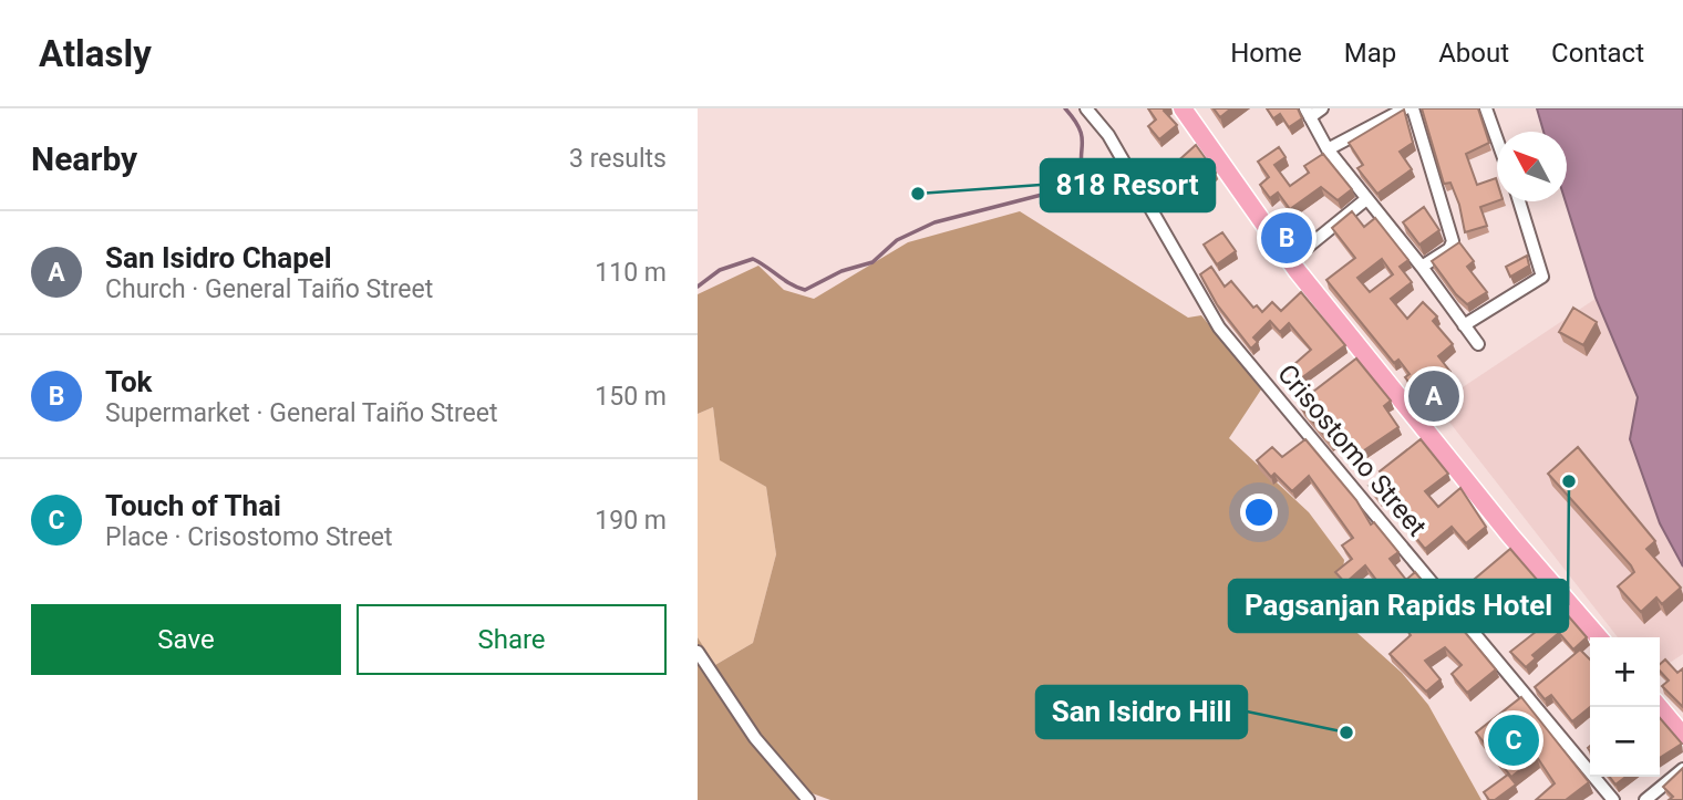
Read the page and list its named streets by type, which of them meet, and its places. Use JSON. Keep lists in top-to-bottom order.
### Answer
{
  "streets": {
    "street": ["Crisostomo Street"]
  },
  "places": ["818 Resort", "Pagsanjan Rapids Hotel", "San Isidro Hill"],
  "north": "top left",
  "page": {
    "header": "Atlasly",
    "nav": [
      "Home",
      "Map",
      "About",
      "Contact"
    ],
    "heading": ["Nearby", "3 results"],
    "pins": ["B", "A", "C"],
    "list": [
      {
        "mark": "A",
        "name": "San Isidro Chapel",
        "note": "Church · General Taiño Street",
        "value": "110 m"
      },
      {
        "mark": "B",
        "name": "Tok",
        "note": "Supermarket · General Taiño Street",
        "value": "150 m"
      },
      {
        "mark": "C",
        "name": "Touch of Thai",
        "note": "Place · Crisostomo Street",
        "value": "190 m"
      }
    ],
    "buttons": ["Save", "Share"],
    "map_buttons": ["+", "−"]
  }
}
